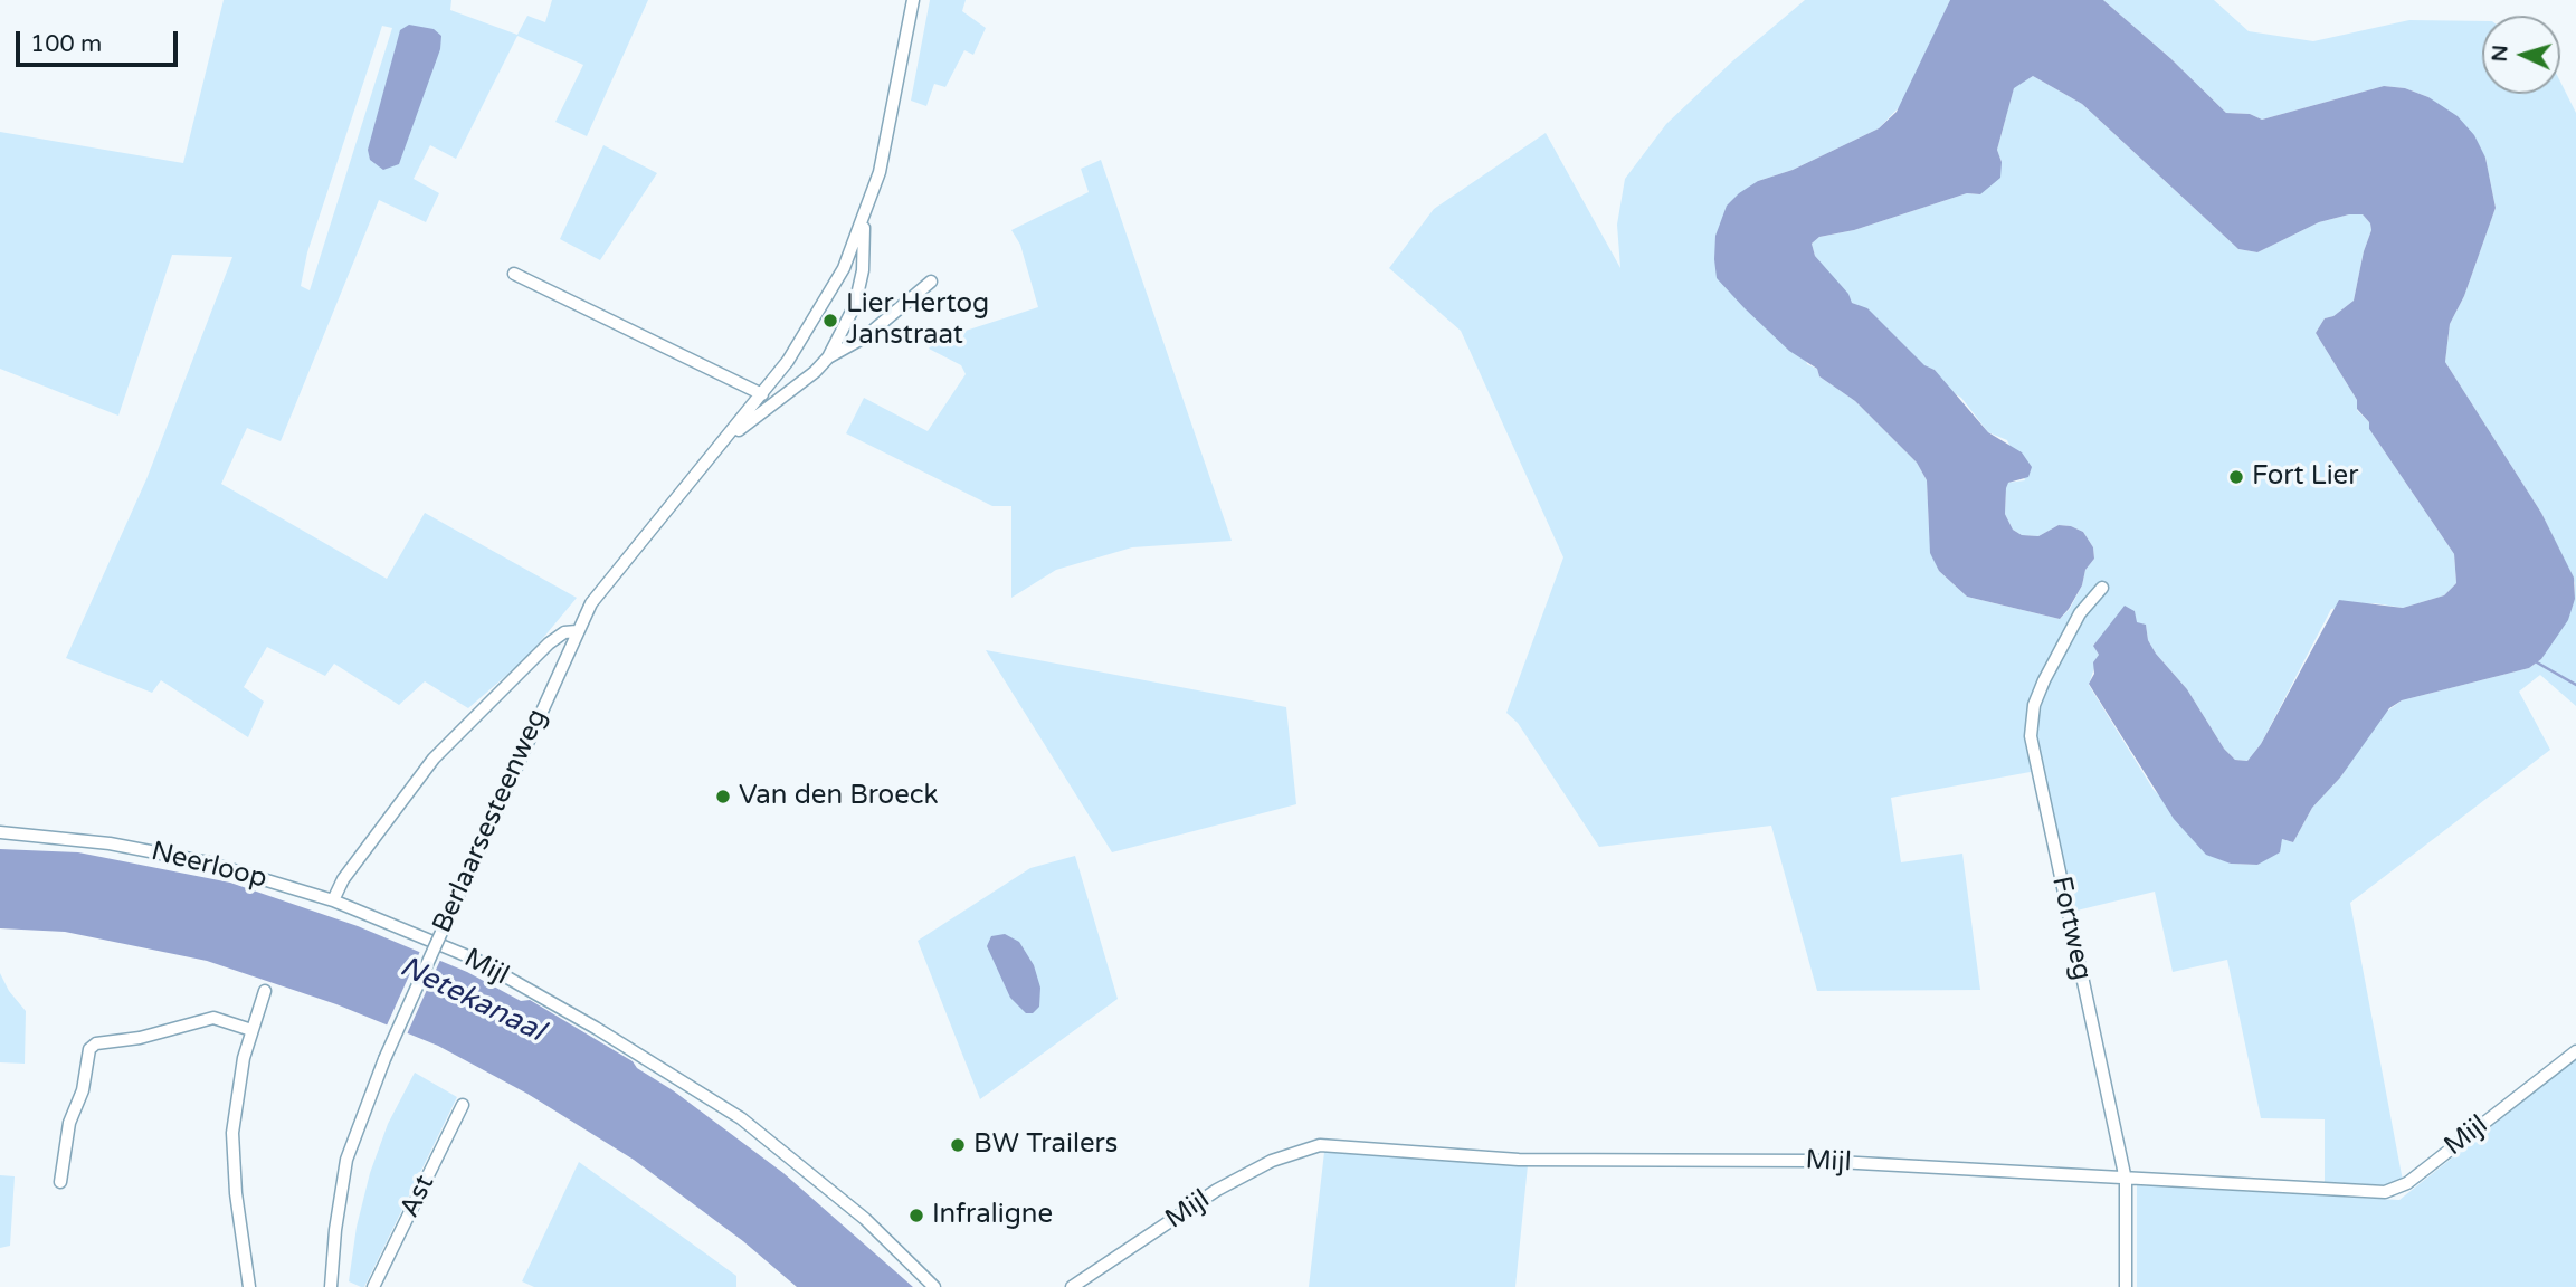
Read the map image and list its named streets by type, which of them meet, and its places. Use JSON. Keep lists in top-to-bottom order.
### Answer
{
  "streets": {
    "street": [
      "Berlaarsesteenweg",
      "Neerloop",
      "Fortweg",
      "Mijl",
      "Ast"
    ]
  },
  "crossings": [
    ["Neerloop", "Mijl"],
    ["Fortweg", "Mijl"]
  ],
  "water": ["Netekanaal"],
  "places": [
    "Lier Hertog Janstraat",
    "Fort Lier",
    "Van den Broeck",
    "BW Trailers",
    "Infraligne"
  ],
  "scale_bar": "100 m",
  "north": "left"
}
